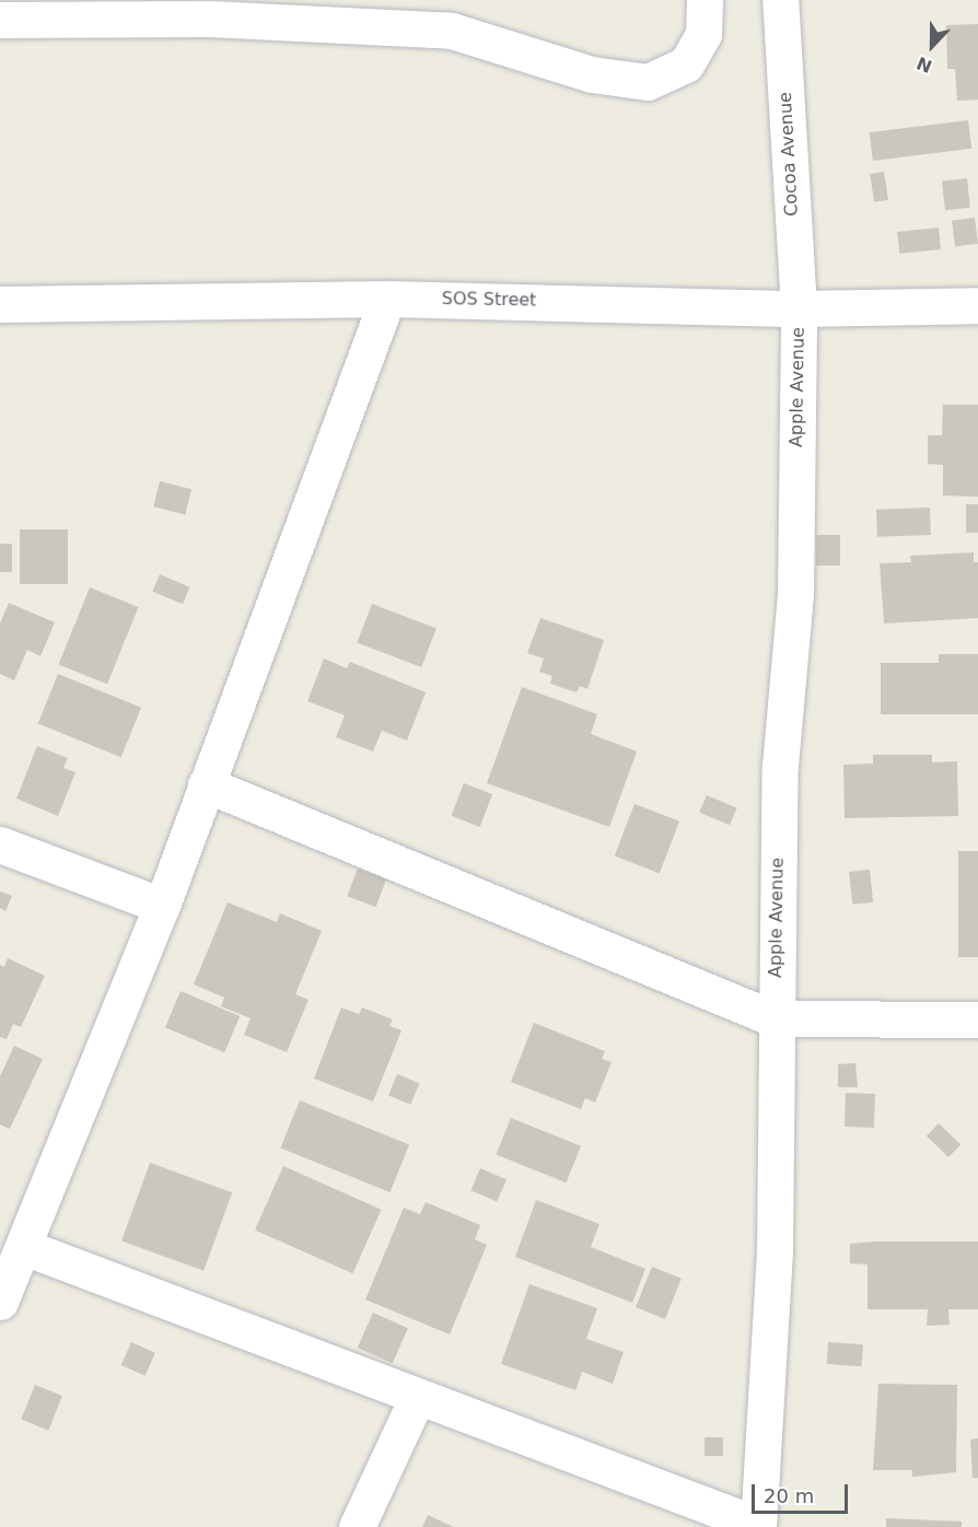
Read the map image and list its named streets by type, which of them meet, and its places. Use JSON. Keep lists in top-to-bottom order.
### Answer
{
  "streets": {
    "street": ["Cocoa Avenue", "SOS Street", "Apple Avenue"]
  },
  "crossings": [
    ["Cocoa Avenue", "SOS Street"],
    ["Cocoa Avenue", "Apple Avenue"],
    ["SOS Street", "Apple Avenue"]
  ],
  "scale_bar": "20 m",
  "north": "bottom"
}
